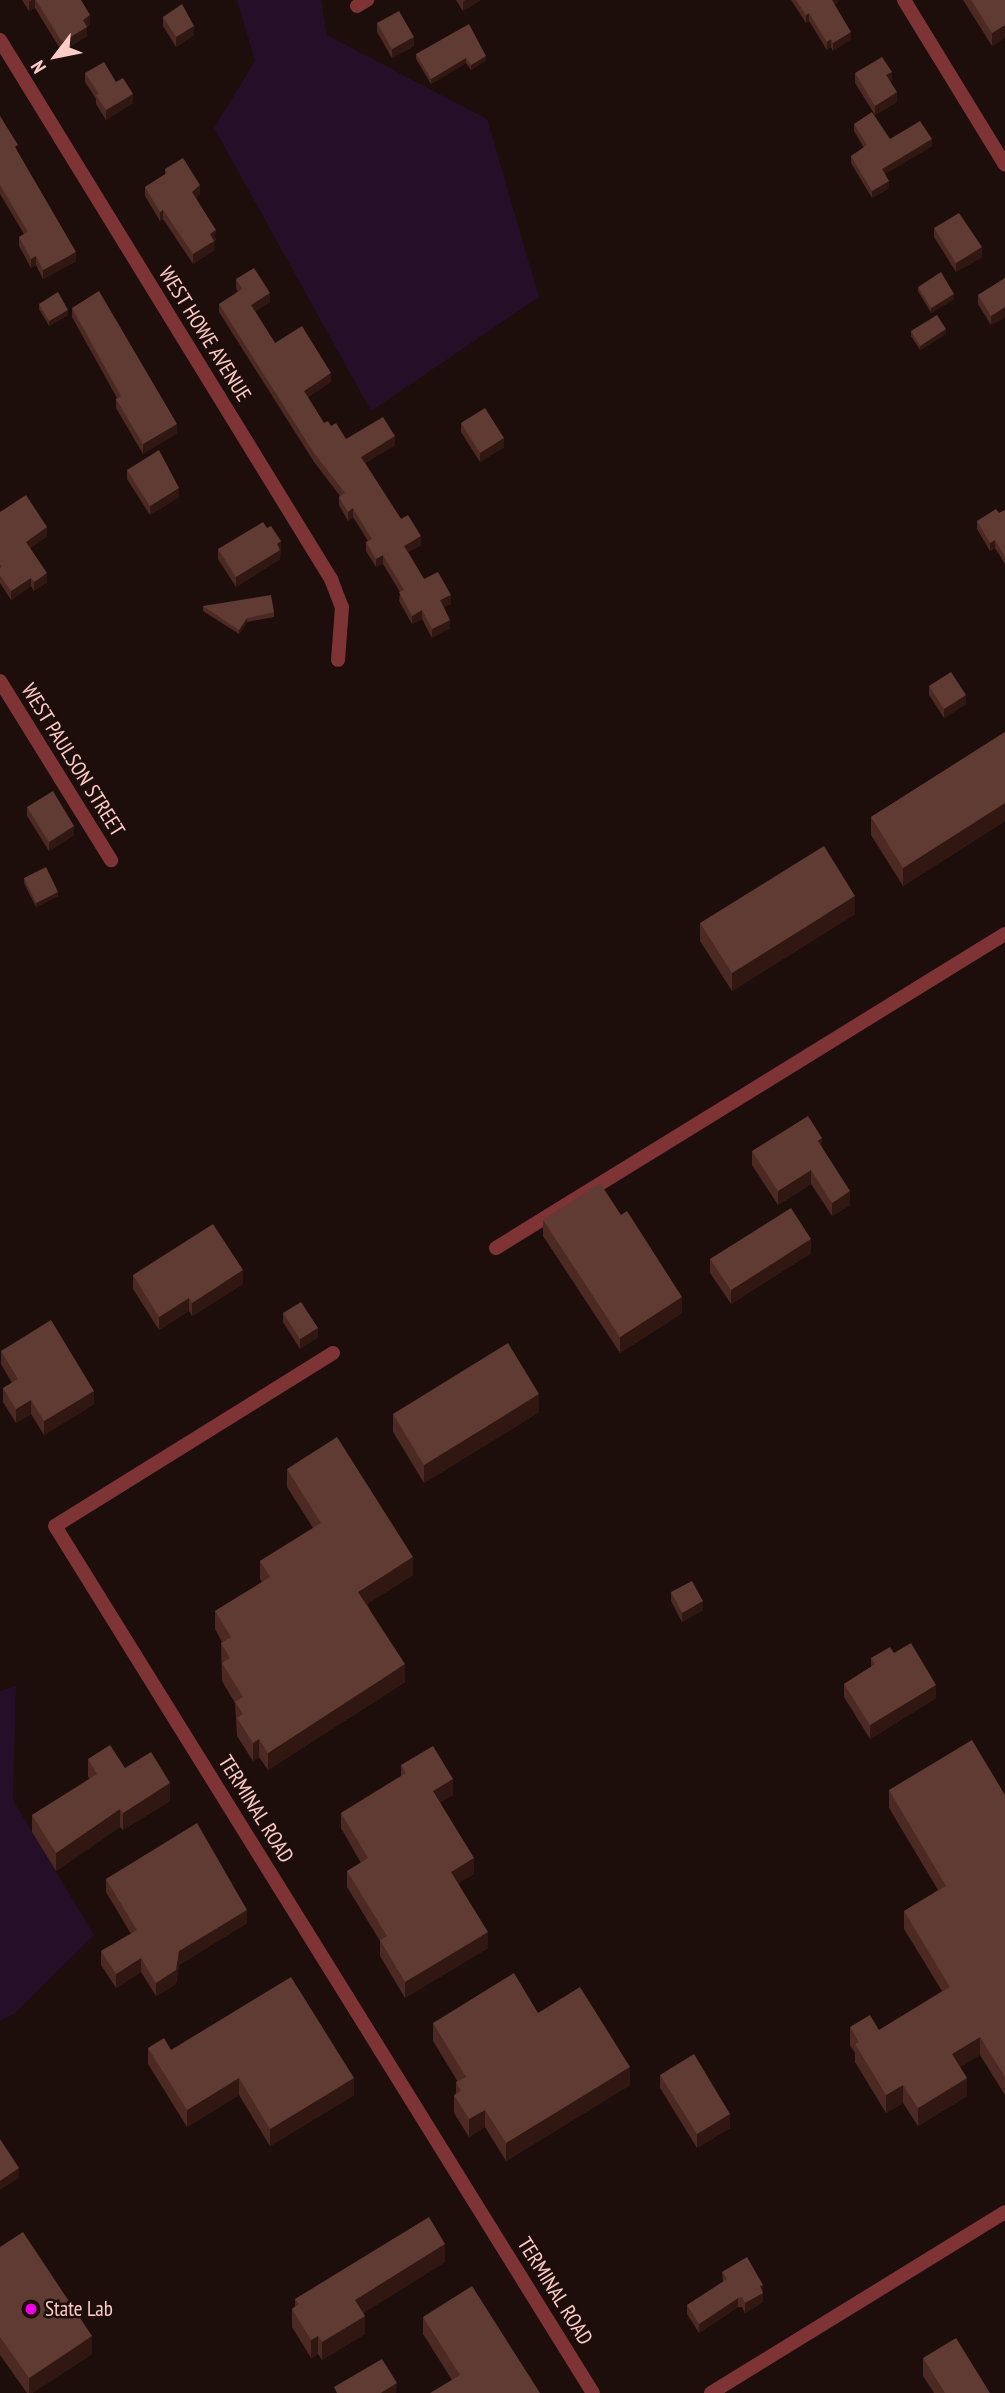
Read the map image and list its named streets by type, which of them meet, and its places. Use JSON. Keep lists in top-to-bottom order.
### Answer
{
  "streets": {
    "street": ["WEST HOWE AVENUE", "WEST PAULSON STREET", "TERMINAL ROAD"]
  },
  "places": ["State Lab"],
  "north": "bottom left"
}
